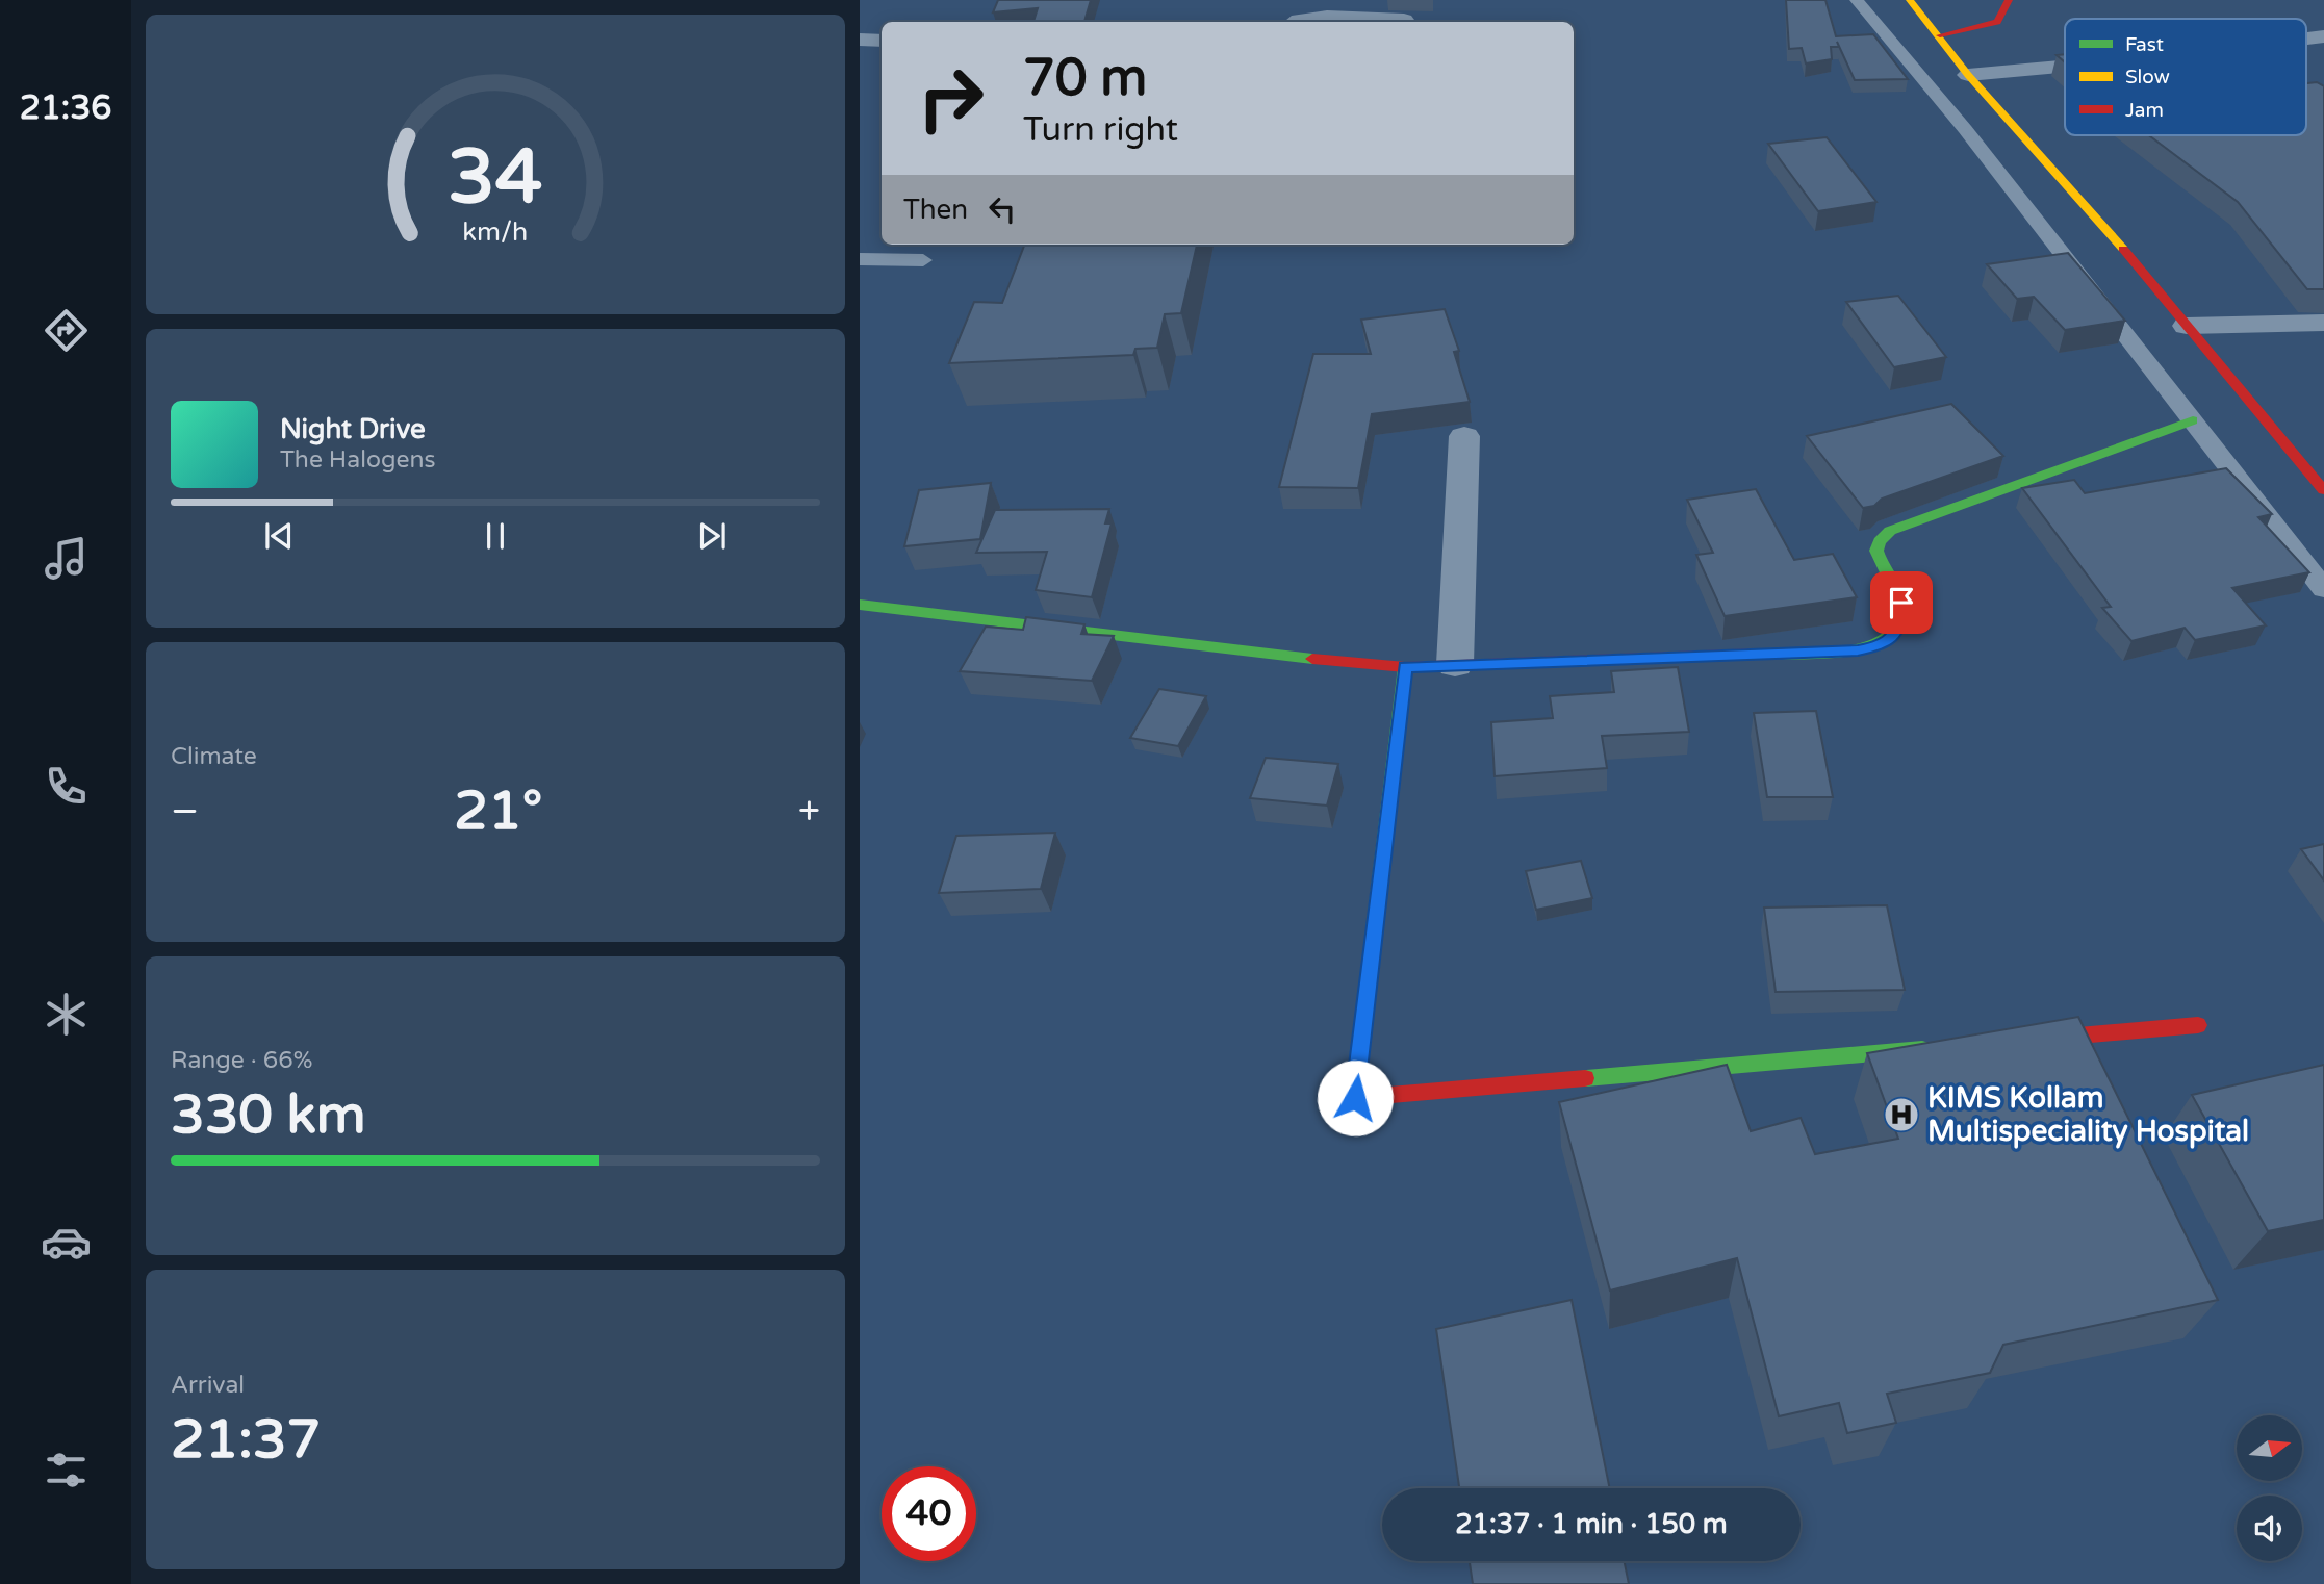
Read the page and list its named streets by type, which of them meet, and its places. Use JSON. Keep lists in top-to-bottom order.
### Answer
{
  "places": {
    "hospital": ["KIMS Kollam Multispeciality Hospital"]
  },
  "legend": ["Fast", "Slow", "Jam"],
  "north": "right",
  "page": {
    "tabs": "21:36",
    "turn": ["70 m", "Turn right"],
    "then": "Then",
    "song": ["Night Drive", "The Halogens"],
    "tile": [
      "Climate",
      ["Range · 66%", "330 km"],
      ["Arrival", "21:37"]
    ],
    "heat": ["−", "21°", "+"],
    "limit": "40",
    "trip": "21:37 · 1 min · 150 m",
    "gauge": ["34", "km/h"]
  }
}
